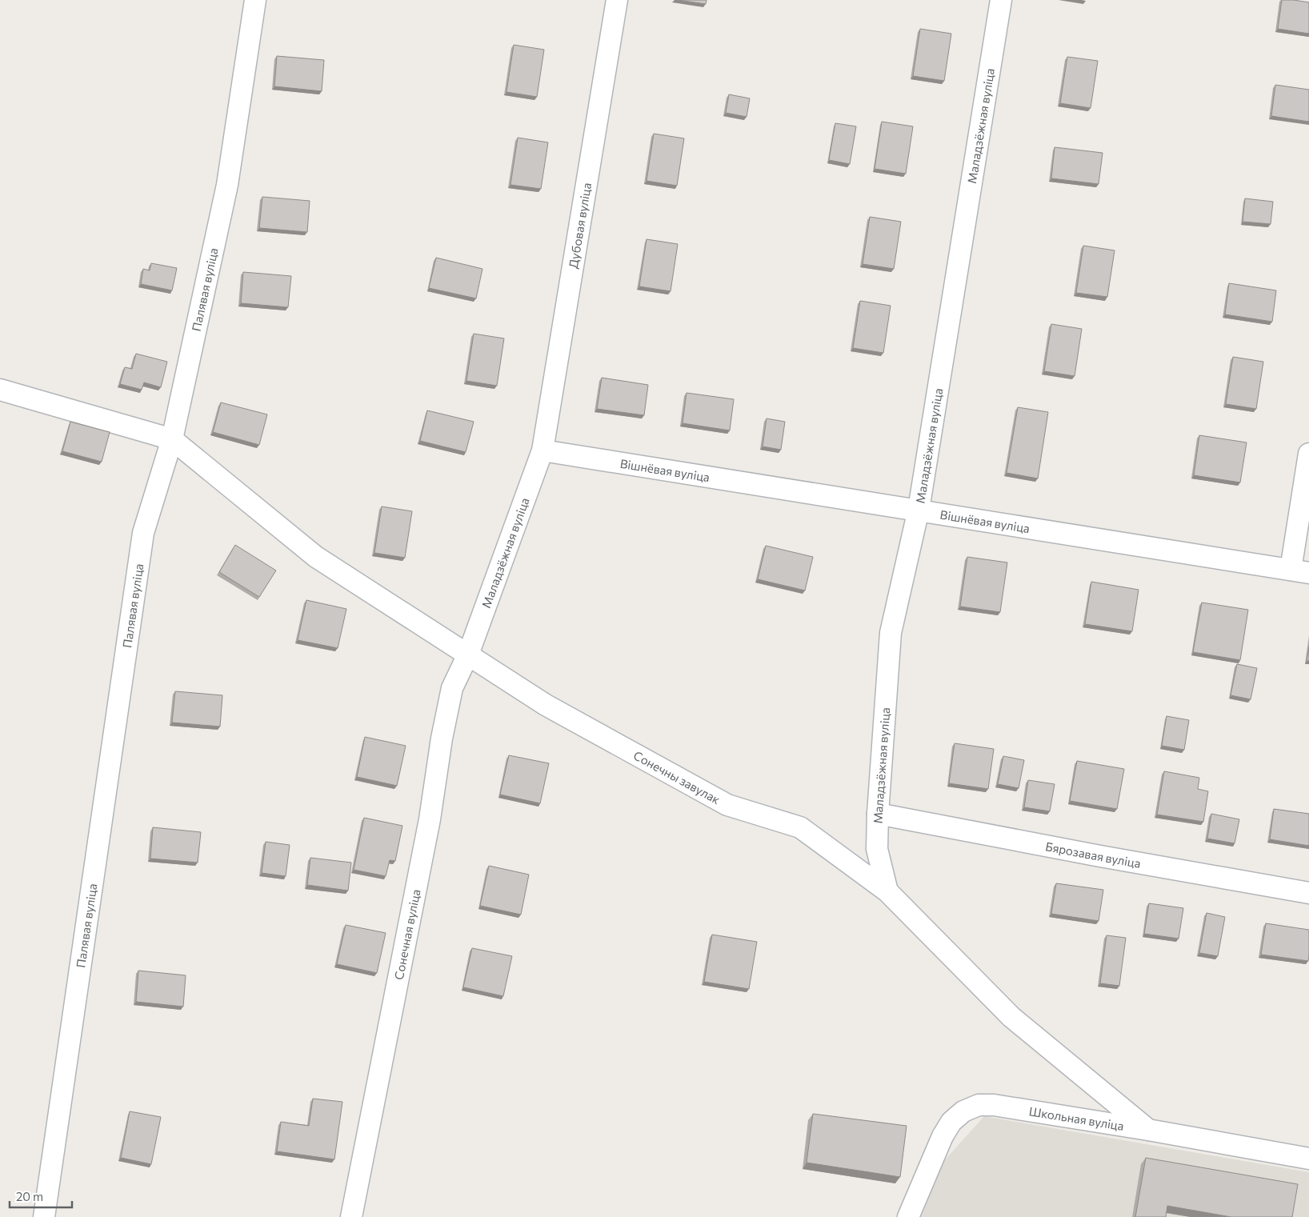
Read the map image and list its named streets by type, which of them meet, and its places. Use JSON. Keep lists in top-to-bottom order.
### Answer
{
  "streets": {
    "street": [
      "Маладзёжная вуліца",
      "Дубовая вуліца",
      "Палявая вуліца",
      "Вішнёвая вуліца",
      "Сонечны завулак",
      "Бярозавая вуліца",
      "Сонечная вуліца",
      "Школьная вуліца"
    ]
  },
  "crossings": [
    ["Маладзёжная вуліца", "Дубовая вуліца"],
    ["Маладзёжная вуліца", "Вішнёвая вуліца"],
    ["Маладзёжная вуліца", "Сонечны завулак"],
    ["Маладзёжная вуліца", "Бярозавая вуліца"],
    ["Маладзёжная вуліца", "Сонечная вуліца"],
    ["Дубовая вуліца", "Вішнёвая вуліца"],
    ["Палявая вуліца", "Сонечны завулак"],
    ["Сонечны завулак", "Сонечная вуліца"],
    ["Сонечны завулак", "Школьная вуліца"]
  ],
  "scale_bar": "20 m"
}
